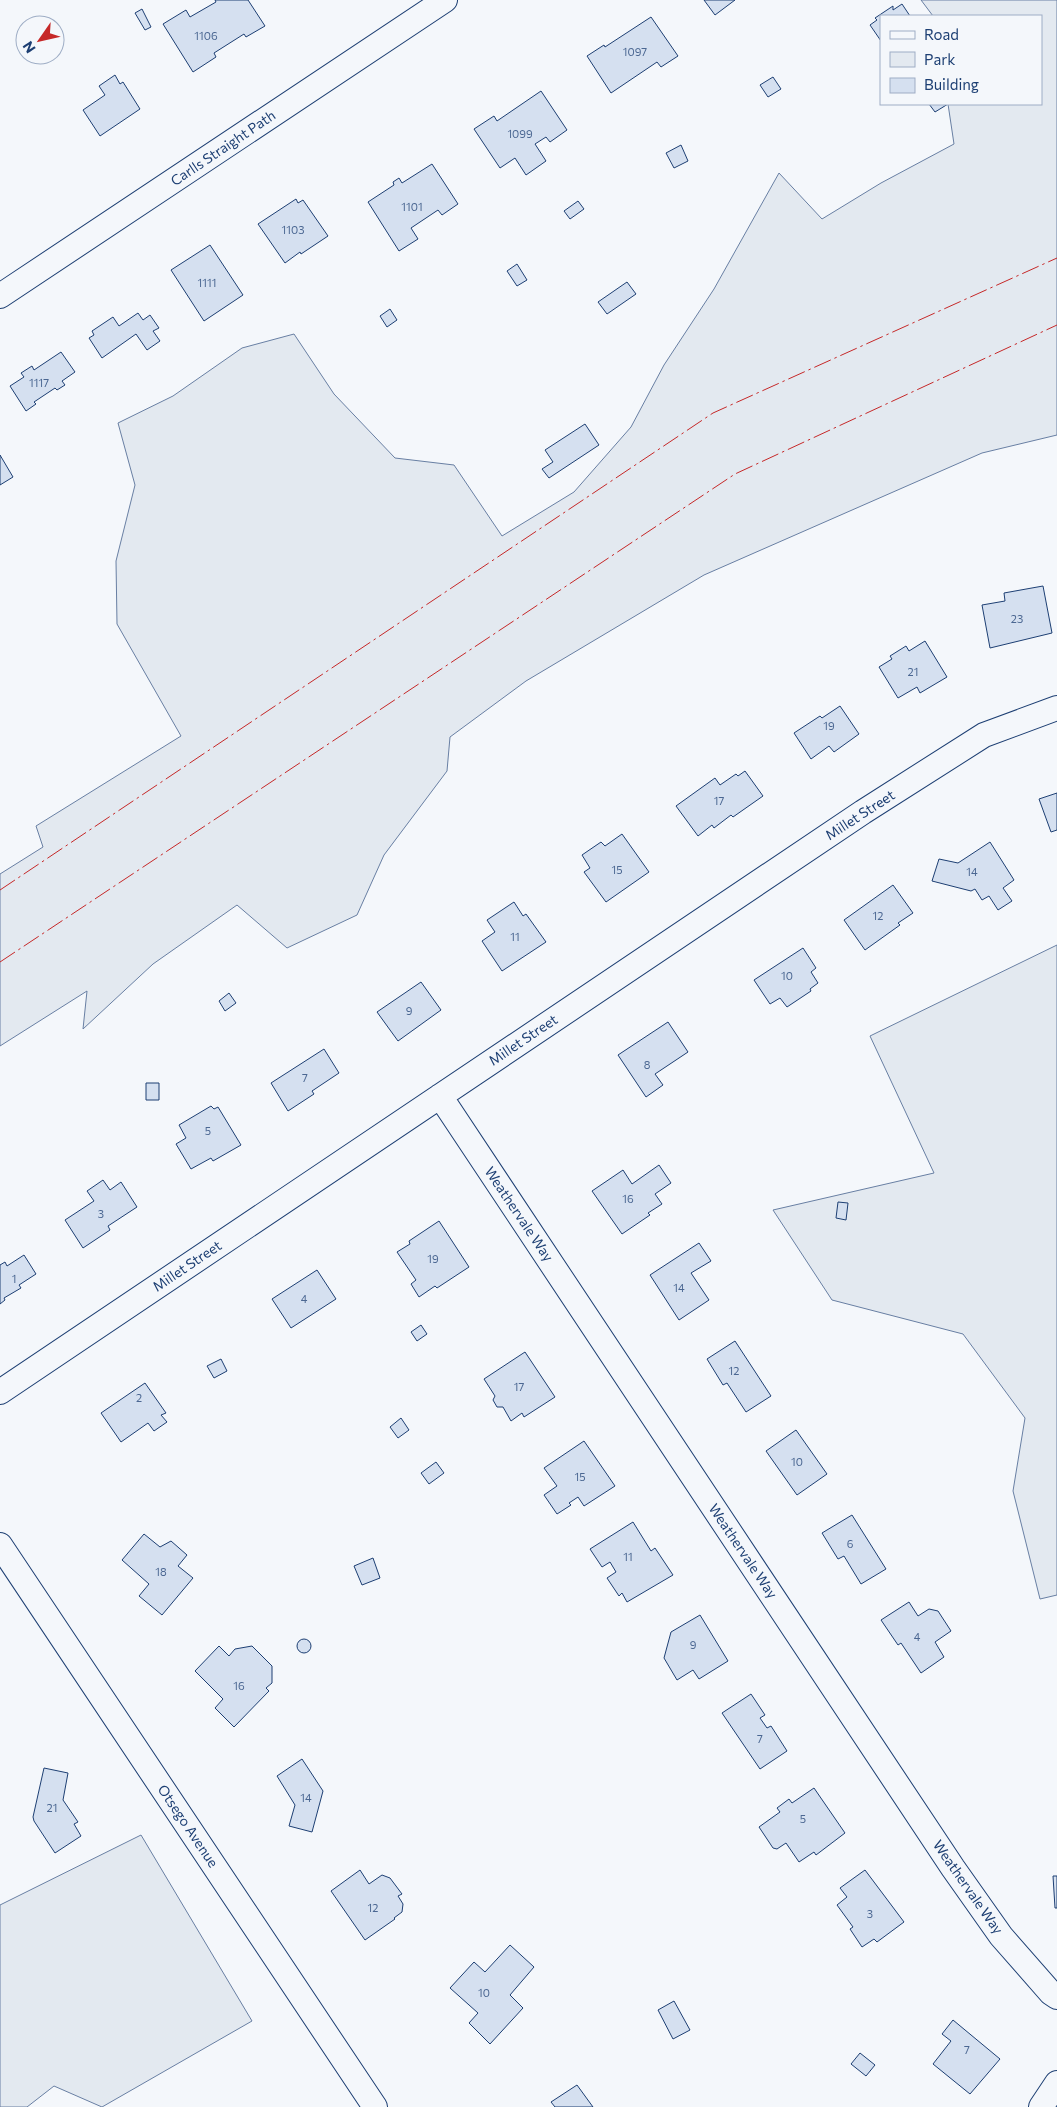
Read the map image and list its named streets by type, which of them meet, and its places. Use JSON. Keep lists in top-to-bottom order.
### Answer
{
  "streets": {
    "street": [
      "Carlls Straight Path",
      "Millet Street",
      "Weathervale Way",
      "Otsego Avenue"
    ]
  },
  "crossings": [
    ["Millet Street", "Weathervale Way"]
  ],
  "house_numbers": [
    "1106",
    "1097",
    "1099",
    "1101",
    "1103",
    "1111",
    "1117",
    "23",
    "21",
    "19",
    "17",
    "15",
    "14",
    "12",
    "11",
    "10",
    "9",
    "8",
    "7",
    "5",
    "16",
    "3",
    "19",
    "1",
    "14",
    "4",
    "12",
    "17",
    "2",
    "10",
    "15",
    "6",
    "11",
    "18",
    "4",
    "9",
    "16",
    "7",
    "14",
    "21",
    "5",
    "12",
    "3",
    "10",
    "7"
  ],
  "legend": ["Road", "Park", "Building"],
  "north": "bottom left"
}
